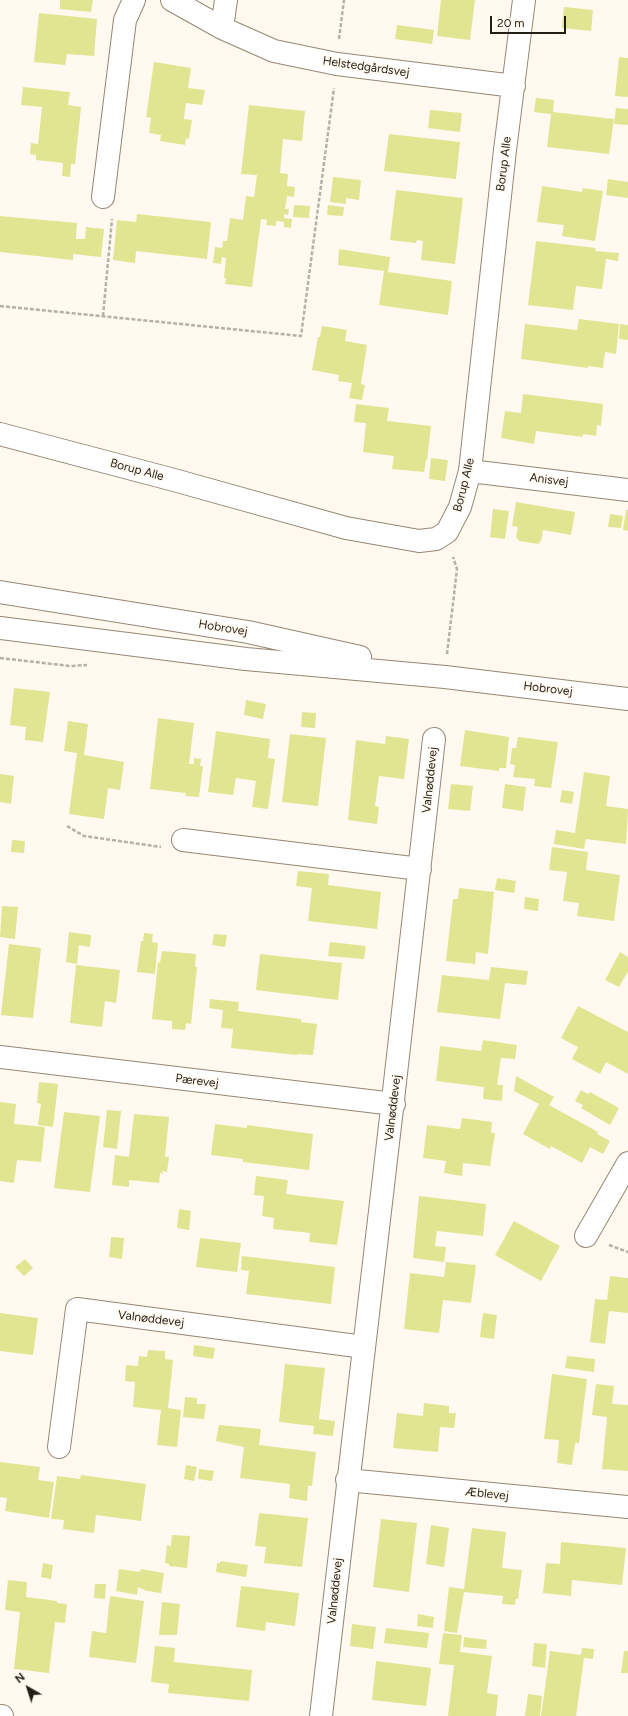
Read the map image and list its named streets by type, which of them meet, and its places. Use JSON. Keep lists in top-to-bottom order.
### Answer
{
  "streets": {
    "street": [
      "Helstedgårdsvej",
      "Borup Alle",
      "Anisvej",
      "Hobrovej",
      "Valnøddevej",
      "Pærevej",
      "Æblevej"
    ]
  },
  "crossings": [
    ["Helstedgårdsvej", "Borup Alle"],
    ["Borup Alle", "Anisvej"],
    ["Valnøddevej", "Pærevej"],
    ["Valnøddevej", "Æblevej"]
  ],
  "scale_bar": "20 m",
  "north": "top left"
}
